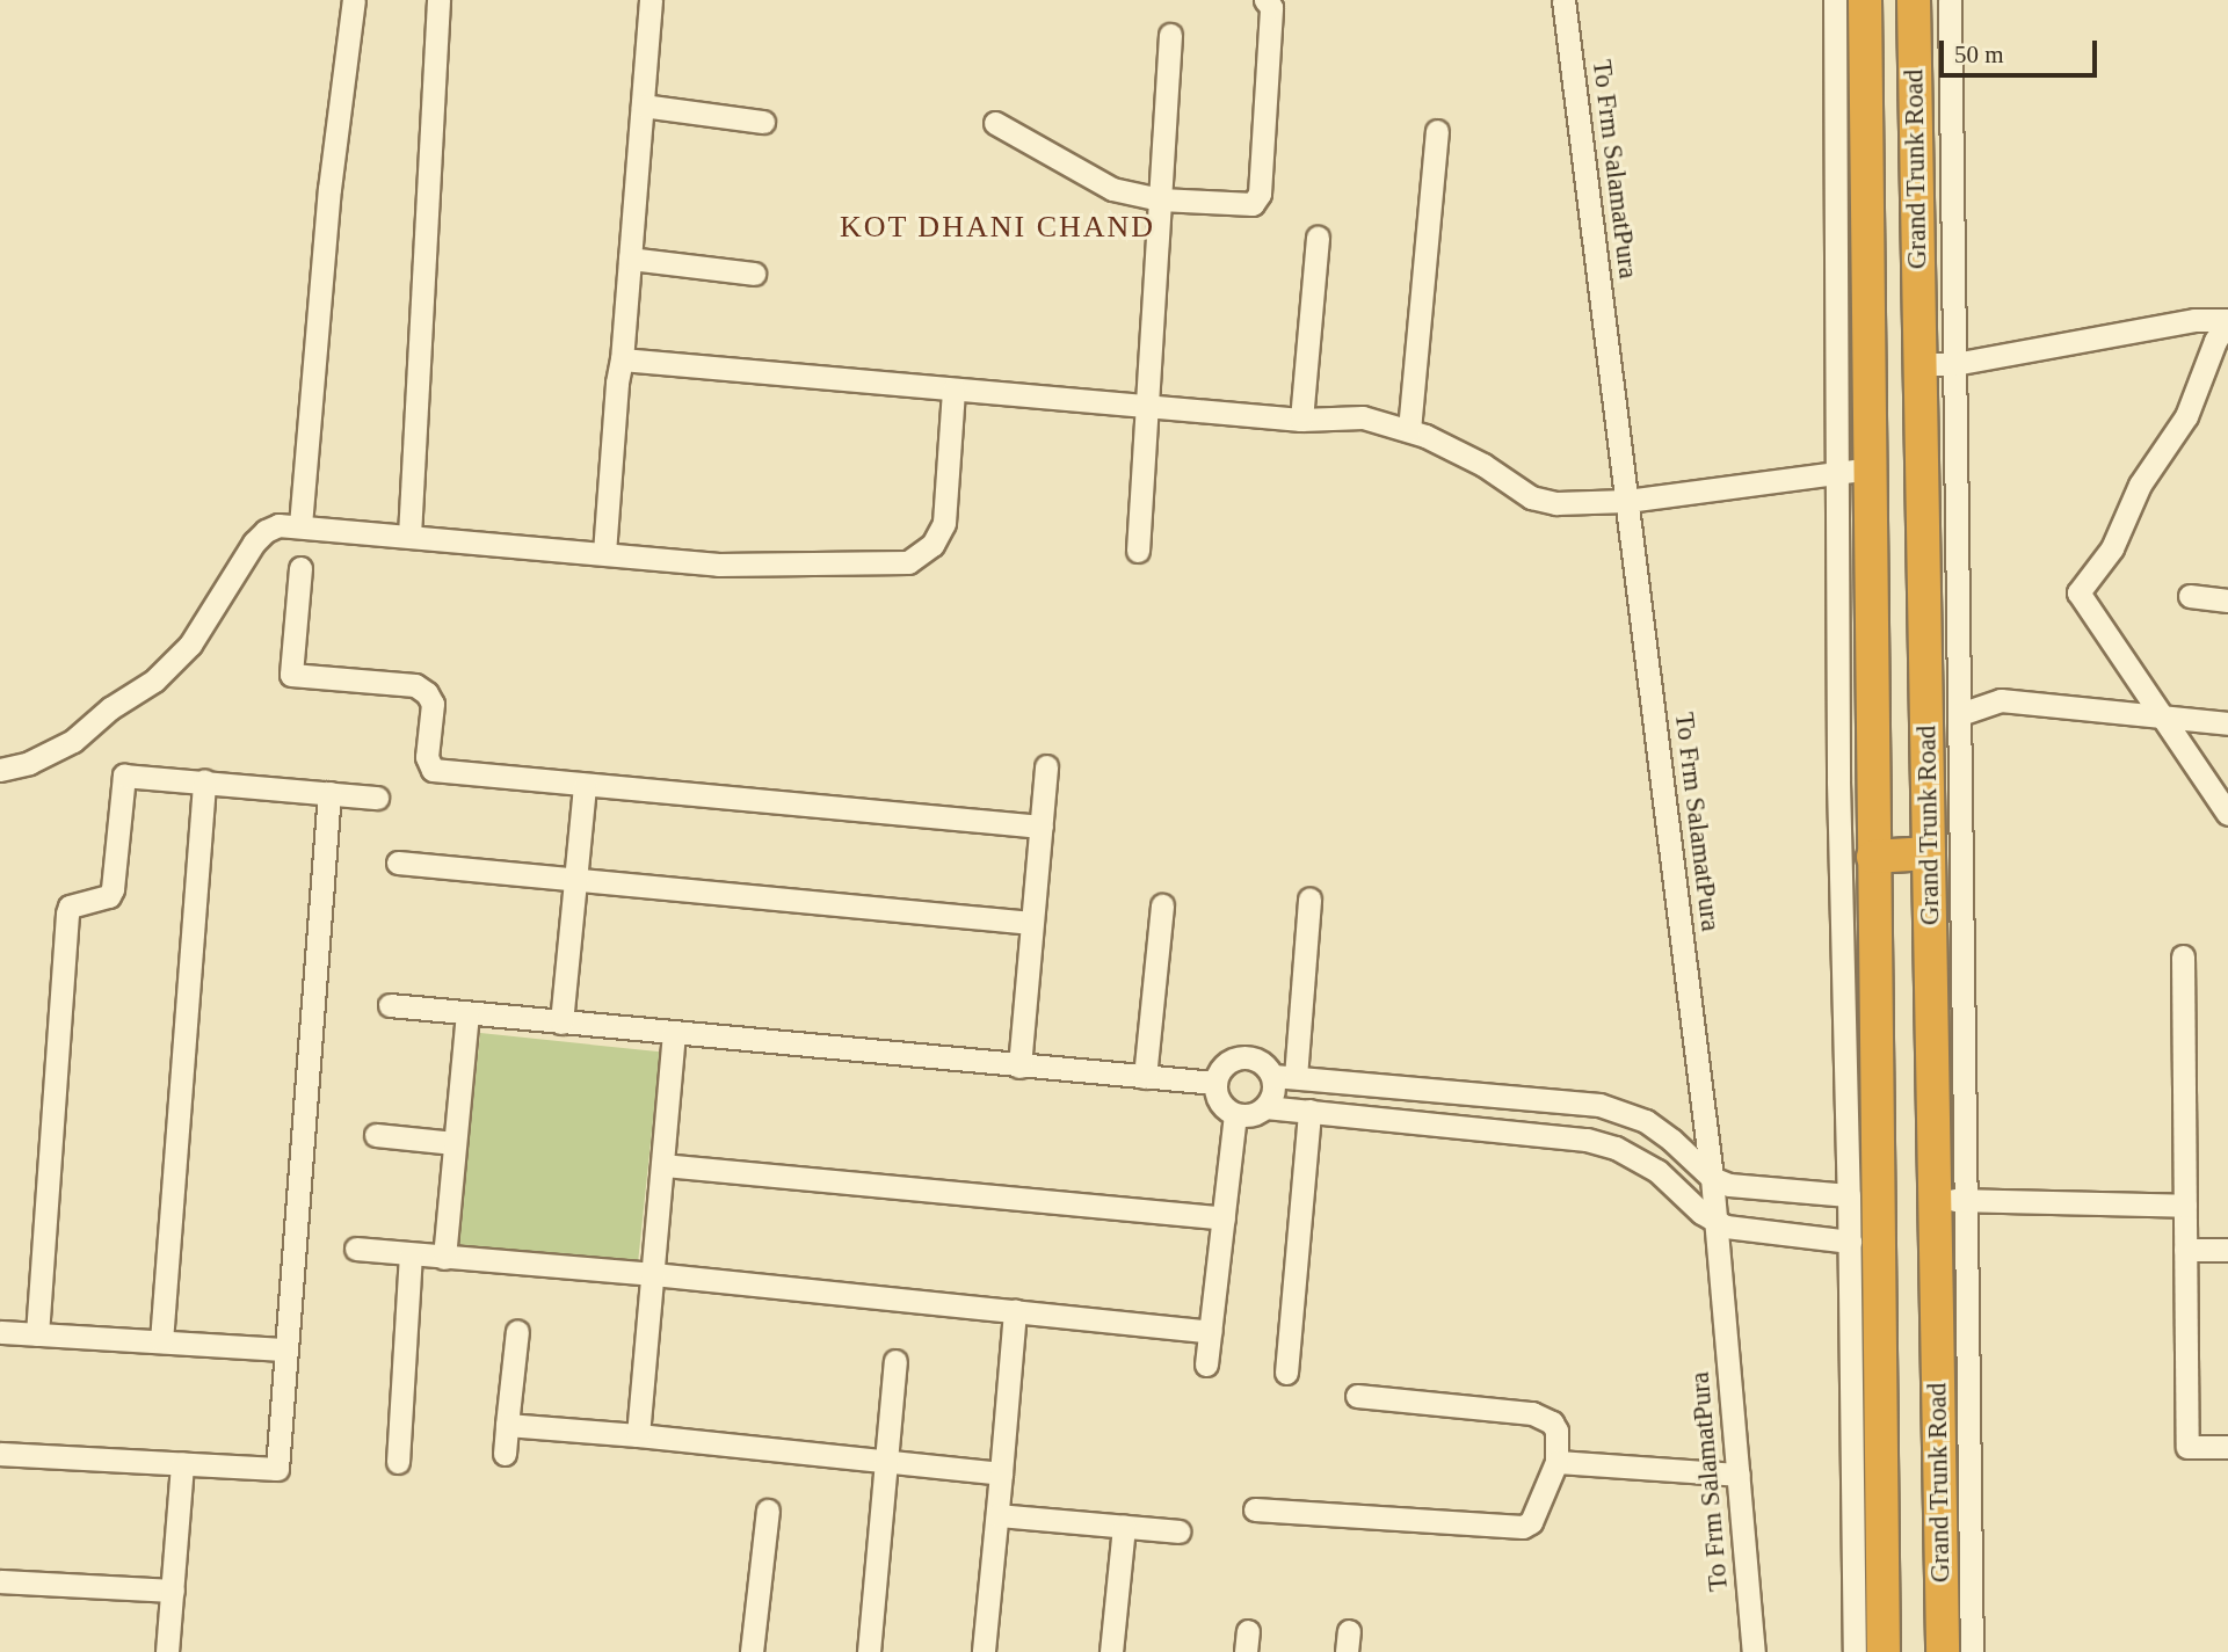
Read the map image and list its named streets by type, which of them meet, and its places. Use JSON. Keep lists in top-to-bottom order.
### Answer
{
  "streets": {
    "highway": ["Grand Trunk Road"],
    "street": ["To Frm SalamatPura"]
  },
  "districts": ["KOT DHANI CHAND"],
  "scale_bar": "50 m"
}
